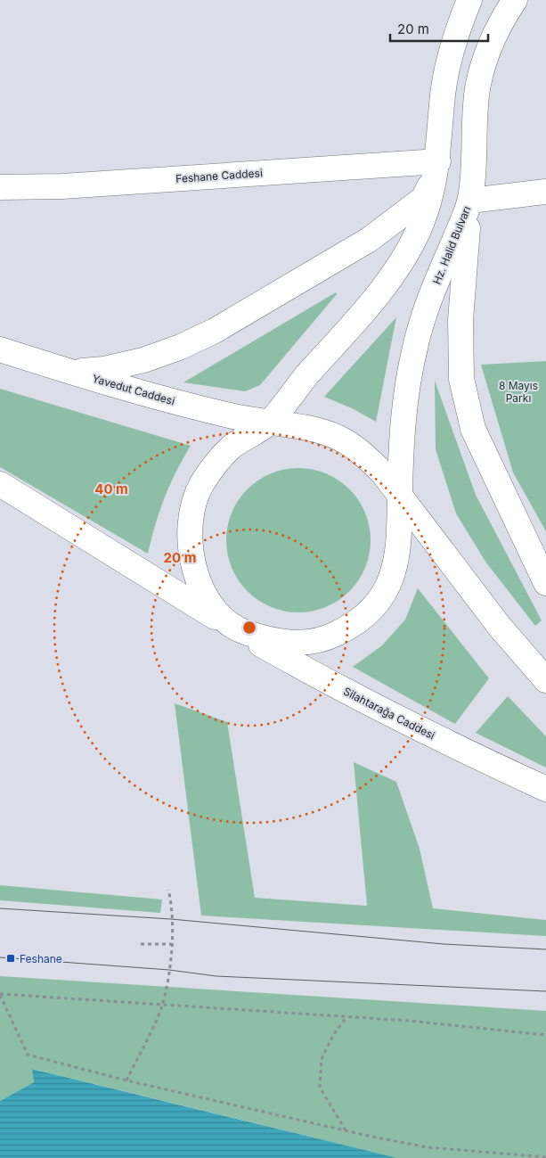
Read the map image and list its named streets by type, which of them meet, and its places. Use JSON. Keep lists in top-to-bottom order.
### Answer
{
  "streets": {
    "main road": [
      "Feshane Caddesi",
      "Hz. Halid Bulvarı",
      "Yavedut Caddesi",
      "Silahtarağa Caddesi"
    ]
  },
  "crossings": [
    ["Hz. Halid Bulvarı", "Yavedut Caddesi"],
    ["Hz. Halid Bulvarı", "Silahtarağa Caddesi"]
  ],
  "parks": ["8 Mayıs Parkı"],
  "places": {
    "transit": ["Feshane"]
  },
  "scale_bar": "20 m",
  "rings": ["40 m", "20 m"]
}
